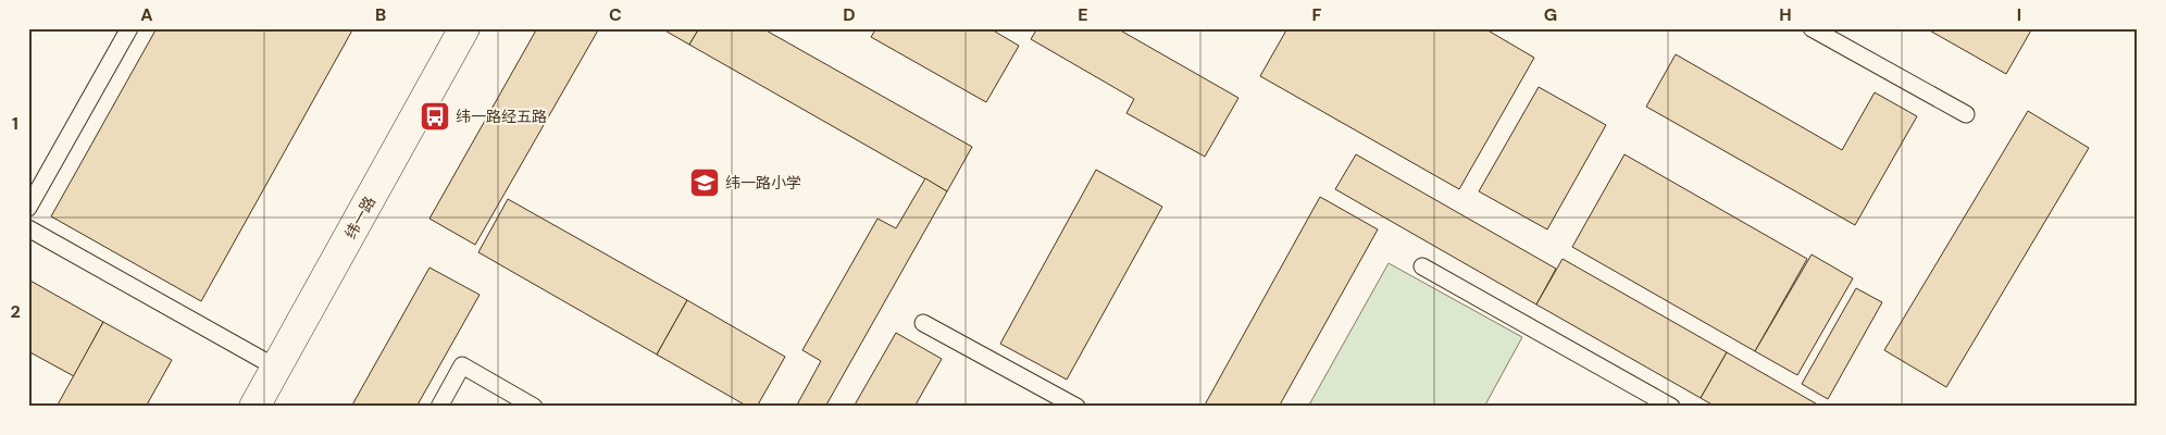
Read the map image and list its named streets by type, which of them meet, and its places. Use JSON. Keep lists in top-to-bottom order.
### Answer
{
  "streets": {
    "street": ["纬一路"]
  },
  "places": {
    "bus stop": ["纬一路经五路"],
    "school or university": ["纬一路小学"]
  },
  "grid": {
    "columns": [
      "A",
      "B",
      "C",
      "D",
      "E",
      "F",
      "G",
      "H",
      "I"
    ],
    "rows": ["1", "2"]
  }
}
